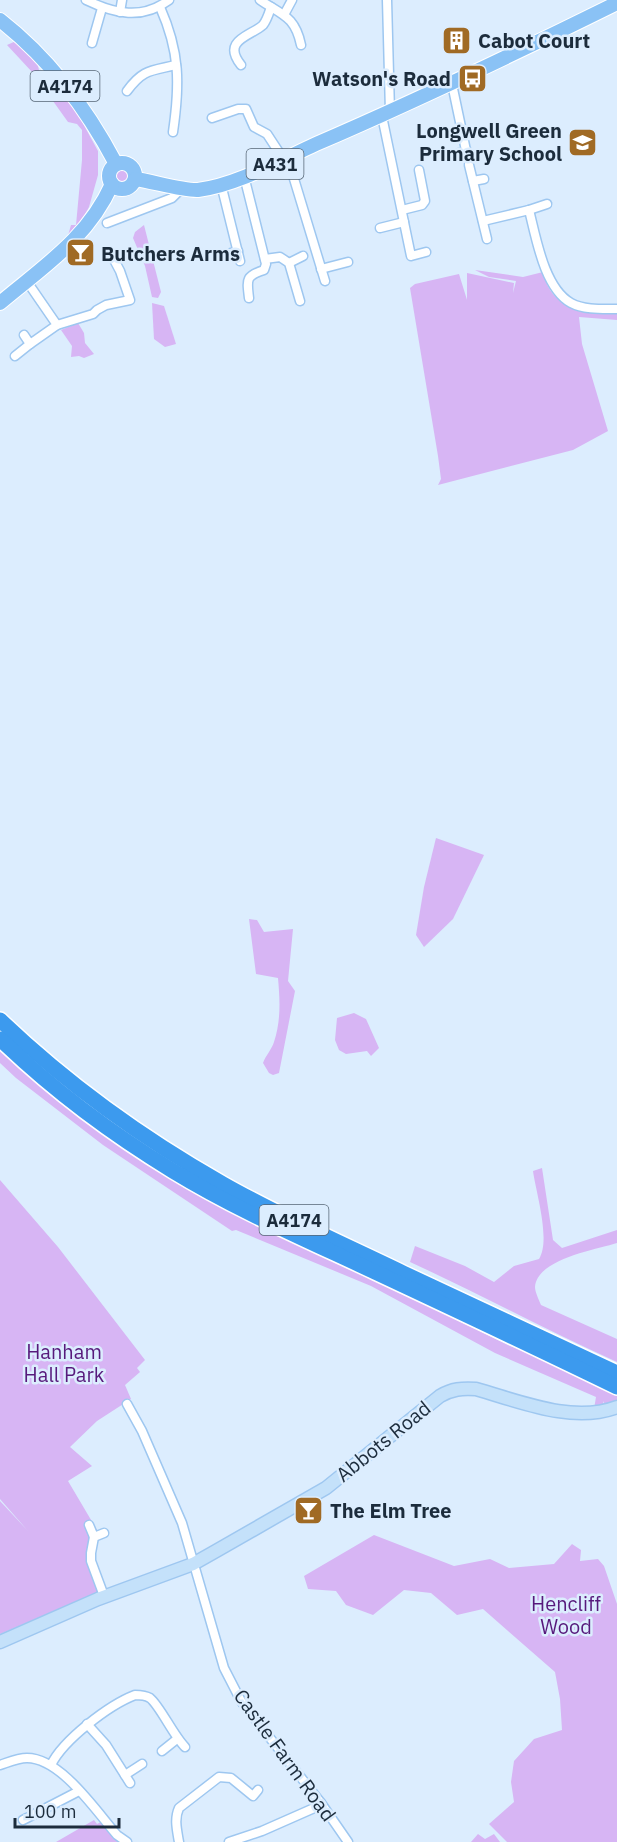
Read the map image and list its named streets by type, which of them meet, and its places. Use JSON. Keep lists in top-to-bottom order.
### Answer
{
  "streets": {
    "highway": ["A4174"],
    "main road": ["A431"],
    "street": ["Abbots Road", "Castle Farm Road"]
  },
  "crossings": [
    ["A4174", "A431"],
    ["Abbots Road", "Castle Farm Road"]
  ],
  "parks": ["Hanham Hall Park", "Hencliff Wood"],
  "places": {
    "building": ["Cabot Court"],
    "bus stop": ["Watson's Road"],
    "school or university": ["Longwell Green Primary School"],
    "bar": ["Butchers Arms", "The Elm Tree"]
  },
  "scale_bar": "100 m"
}
